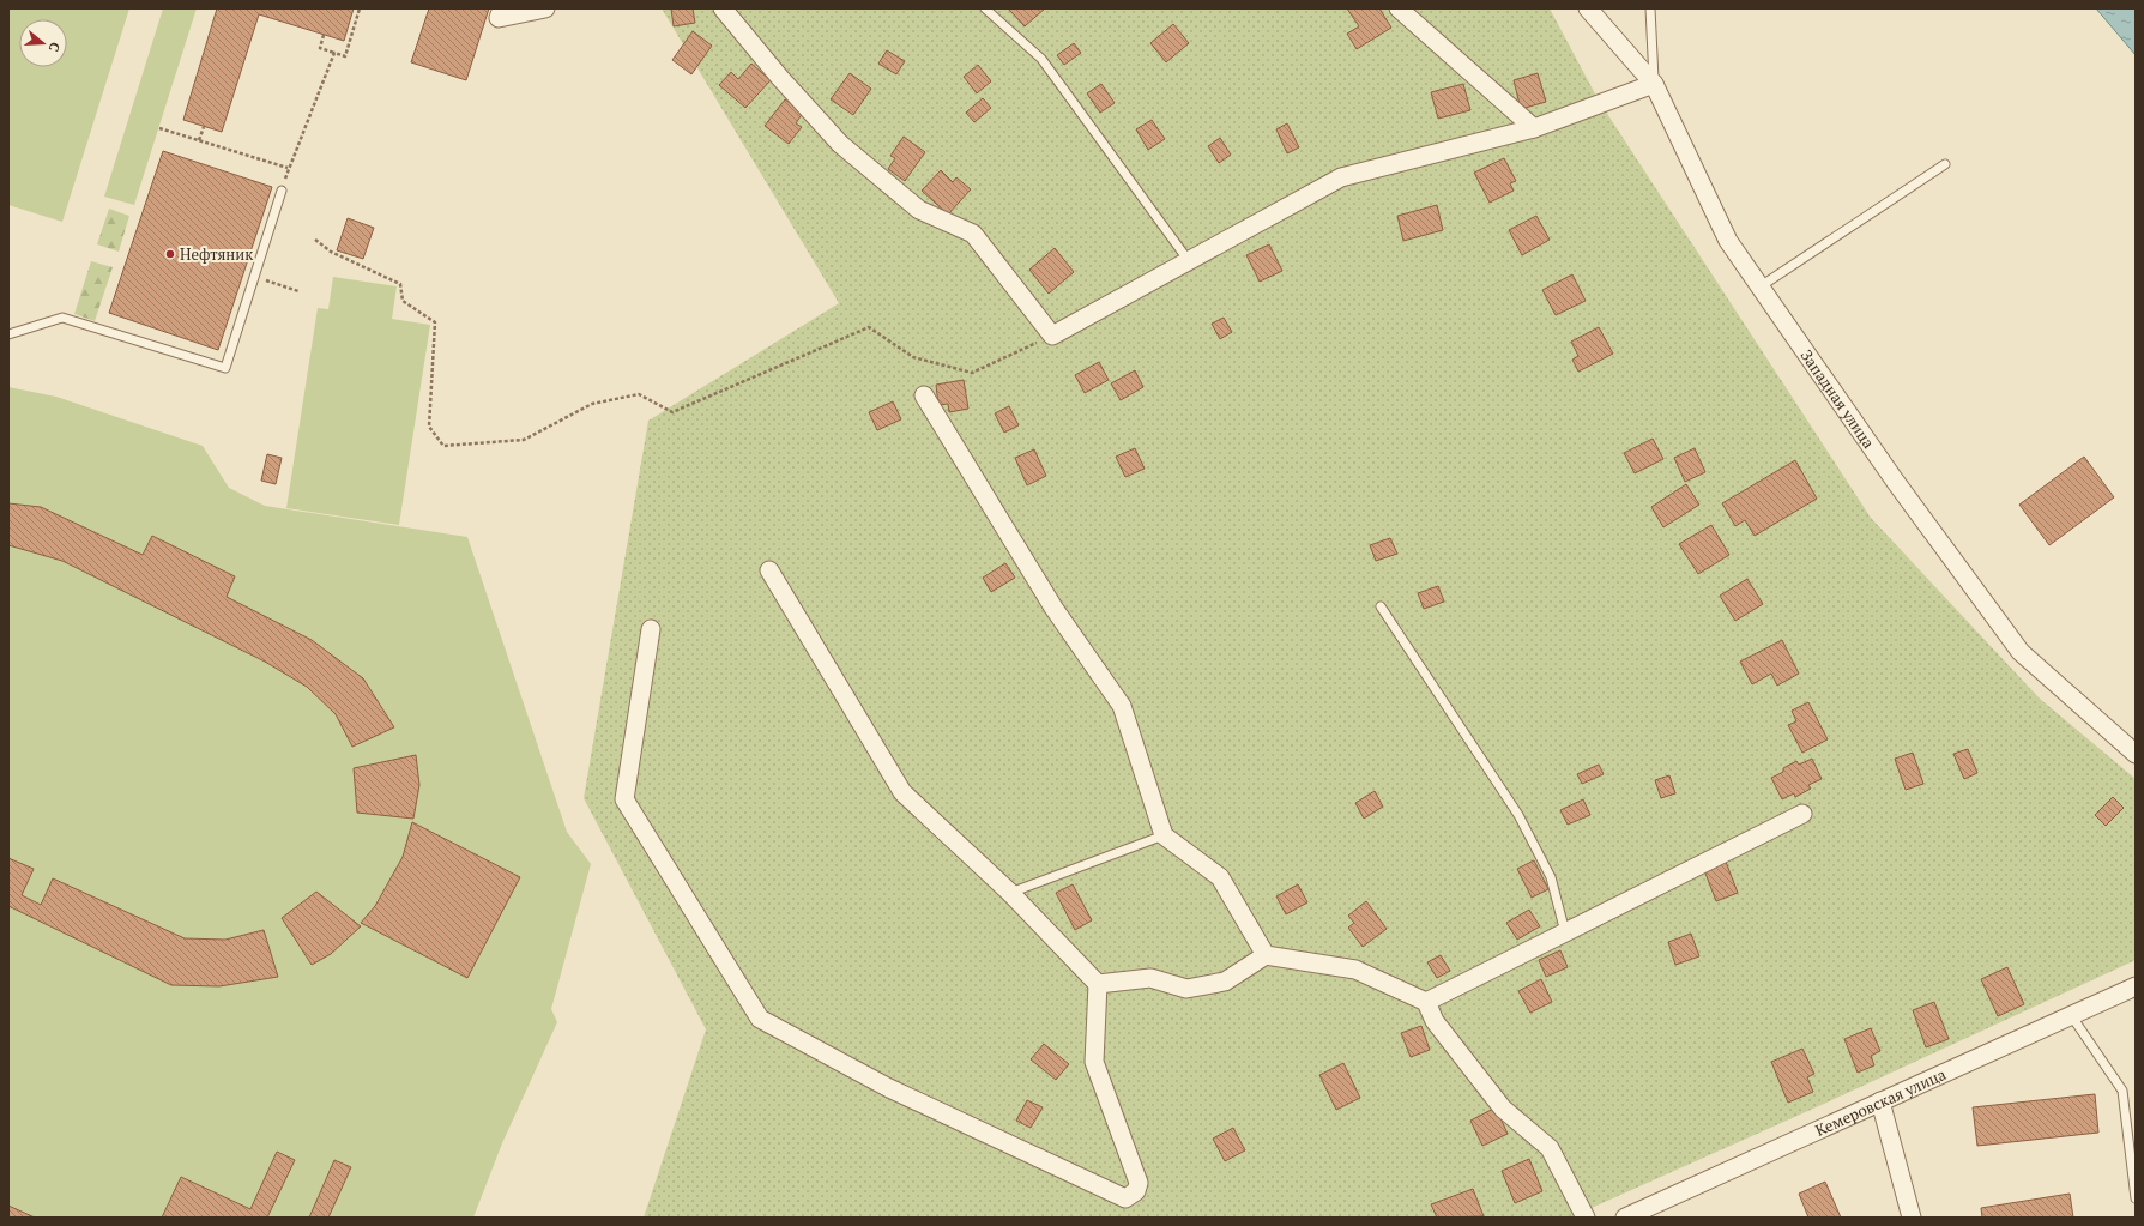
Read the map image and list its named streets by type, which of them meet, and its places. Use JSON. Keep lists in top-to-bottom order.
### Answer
{
  "streets": {
    "street": ["Западная улица", "Кемеровская улица"]
  },
  "places": ["Нефтяник"],
  "north": "right"
}
